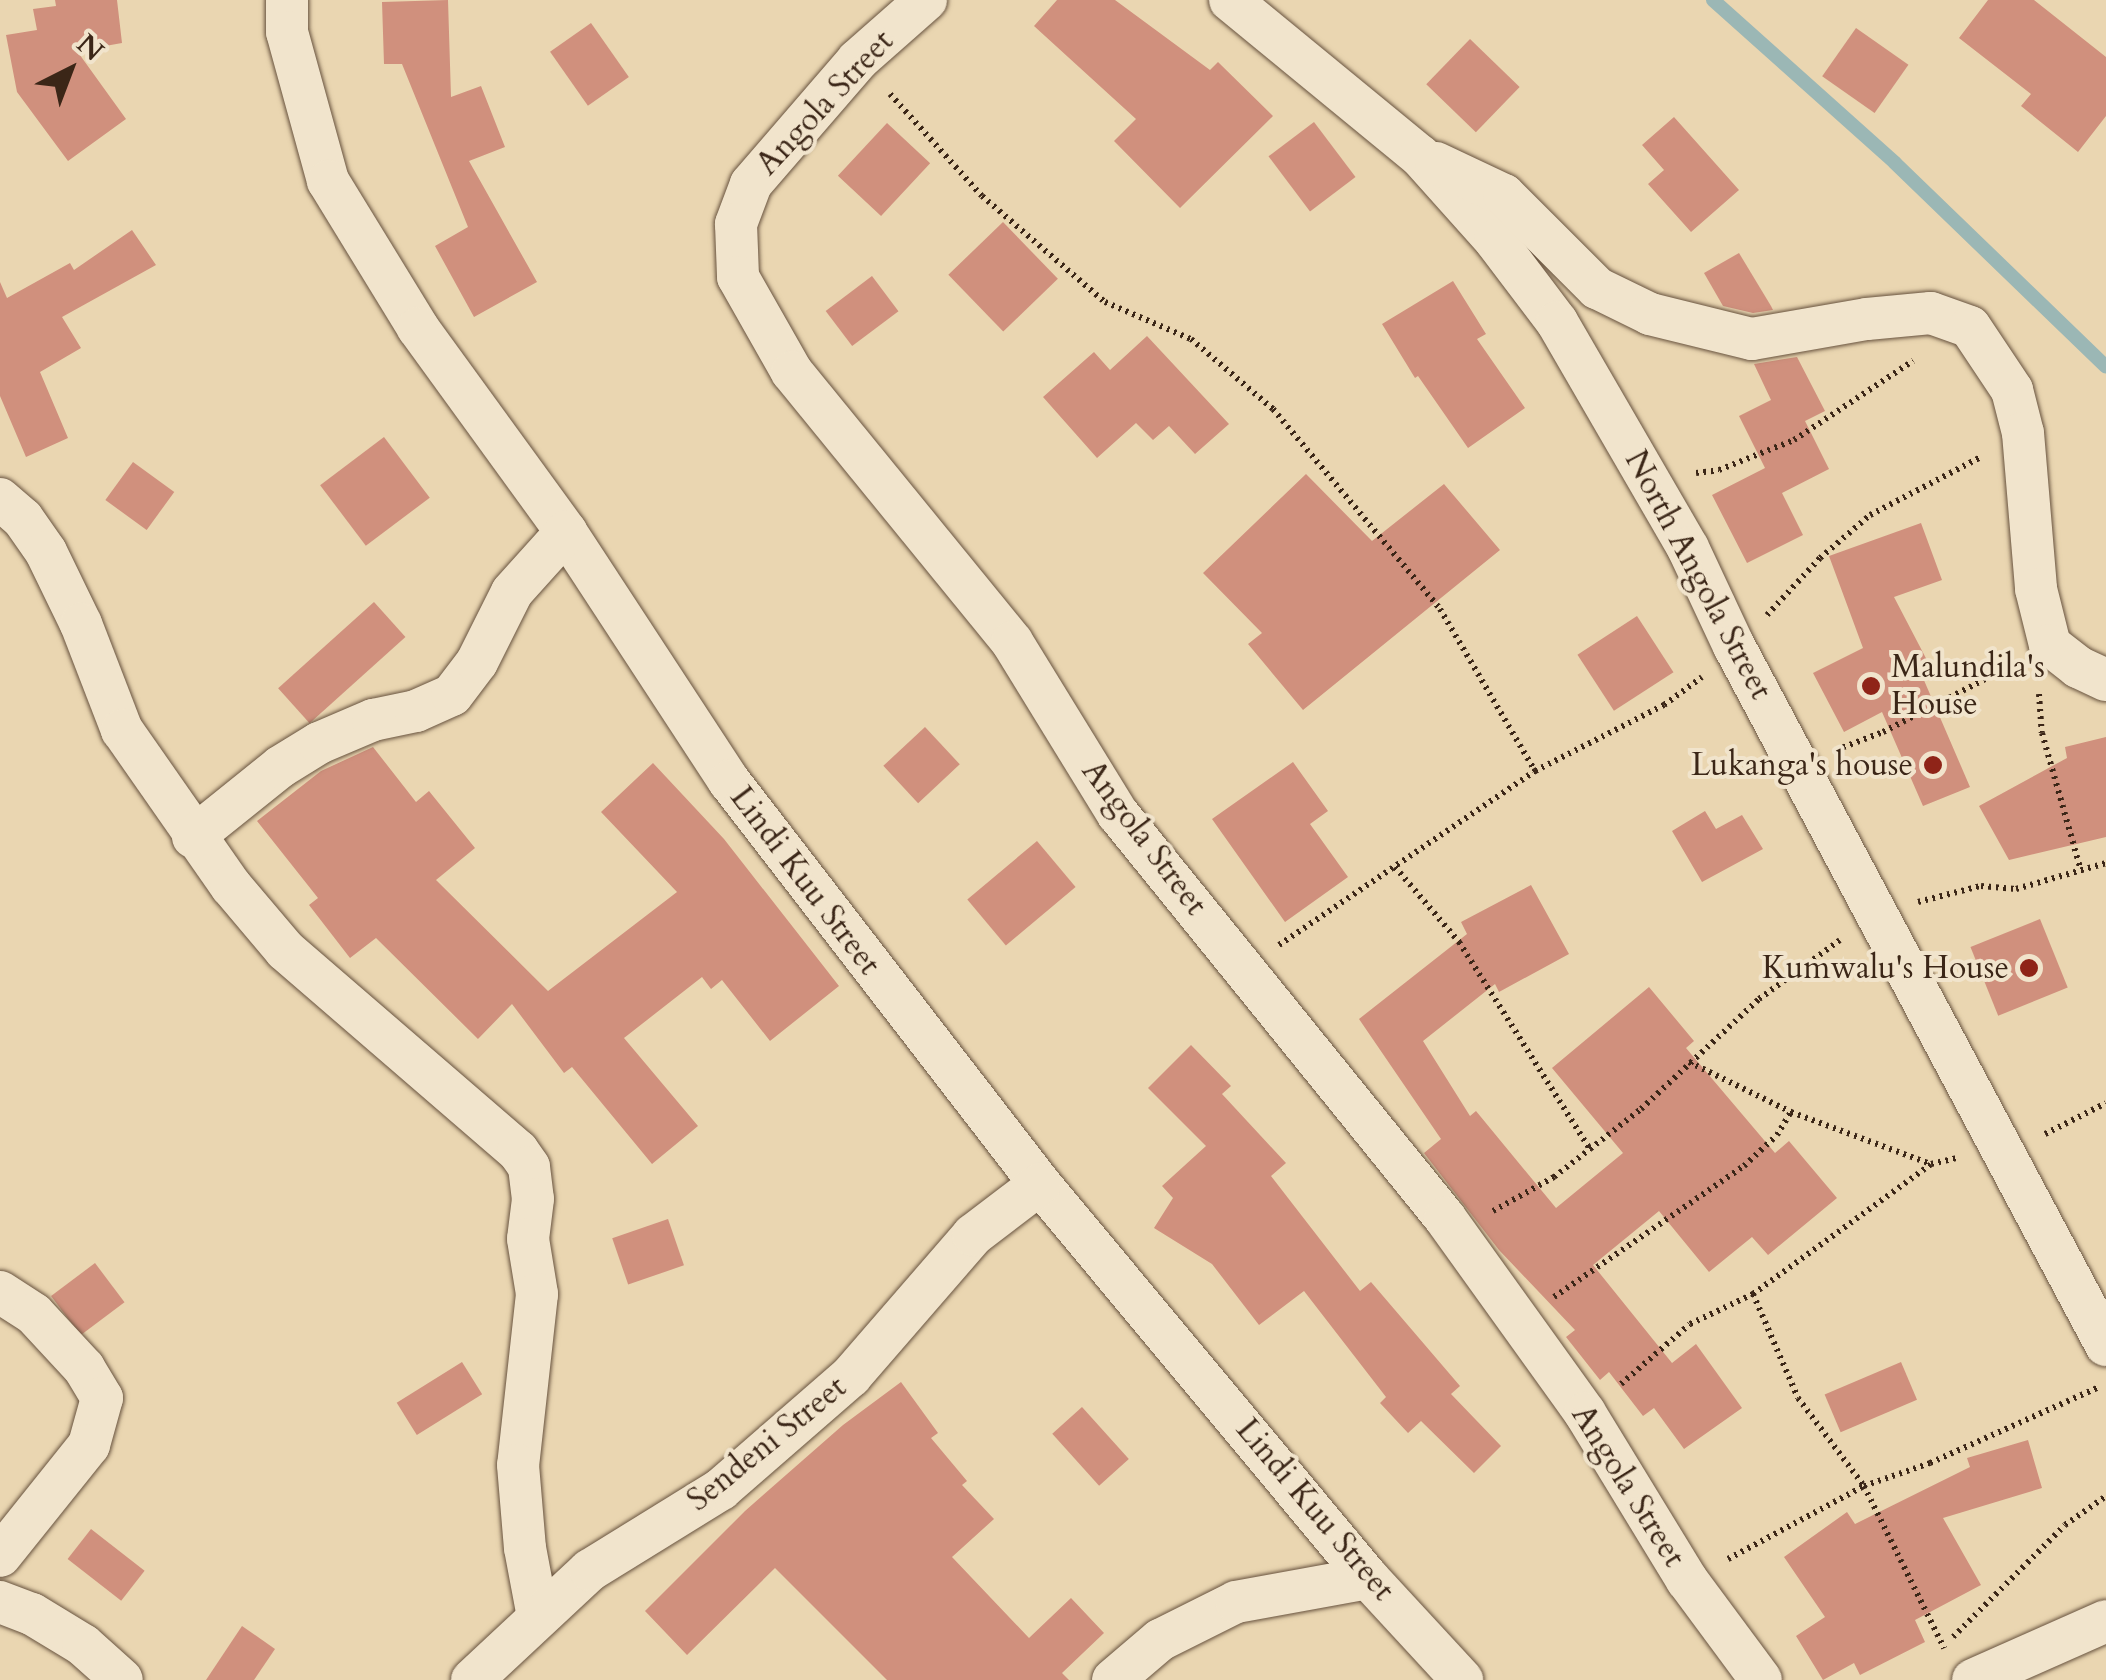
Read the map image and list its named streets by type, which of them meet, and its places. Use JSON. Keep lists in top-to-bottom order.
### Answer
{
  "streets": {
    "street": [
      "Angola Street",
      "North Angola Street",
      "Lindi Kuu Street",
      "Sendeni Street"
    ]
  },
  "crossings": [
    ["Lindi Kuu Street", "Sendeni Street"]
  ],
  "places": ["Malundila's House", "Lukanga's house", "Kumwalu's House"],
  "north": "top right"
}
